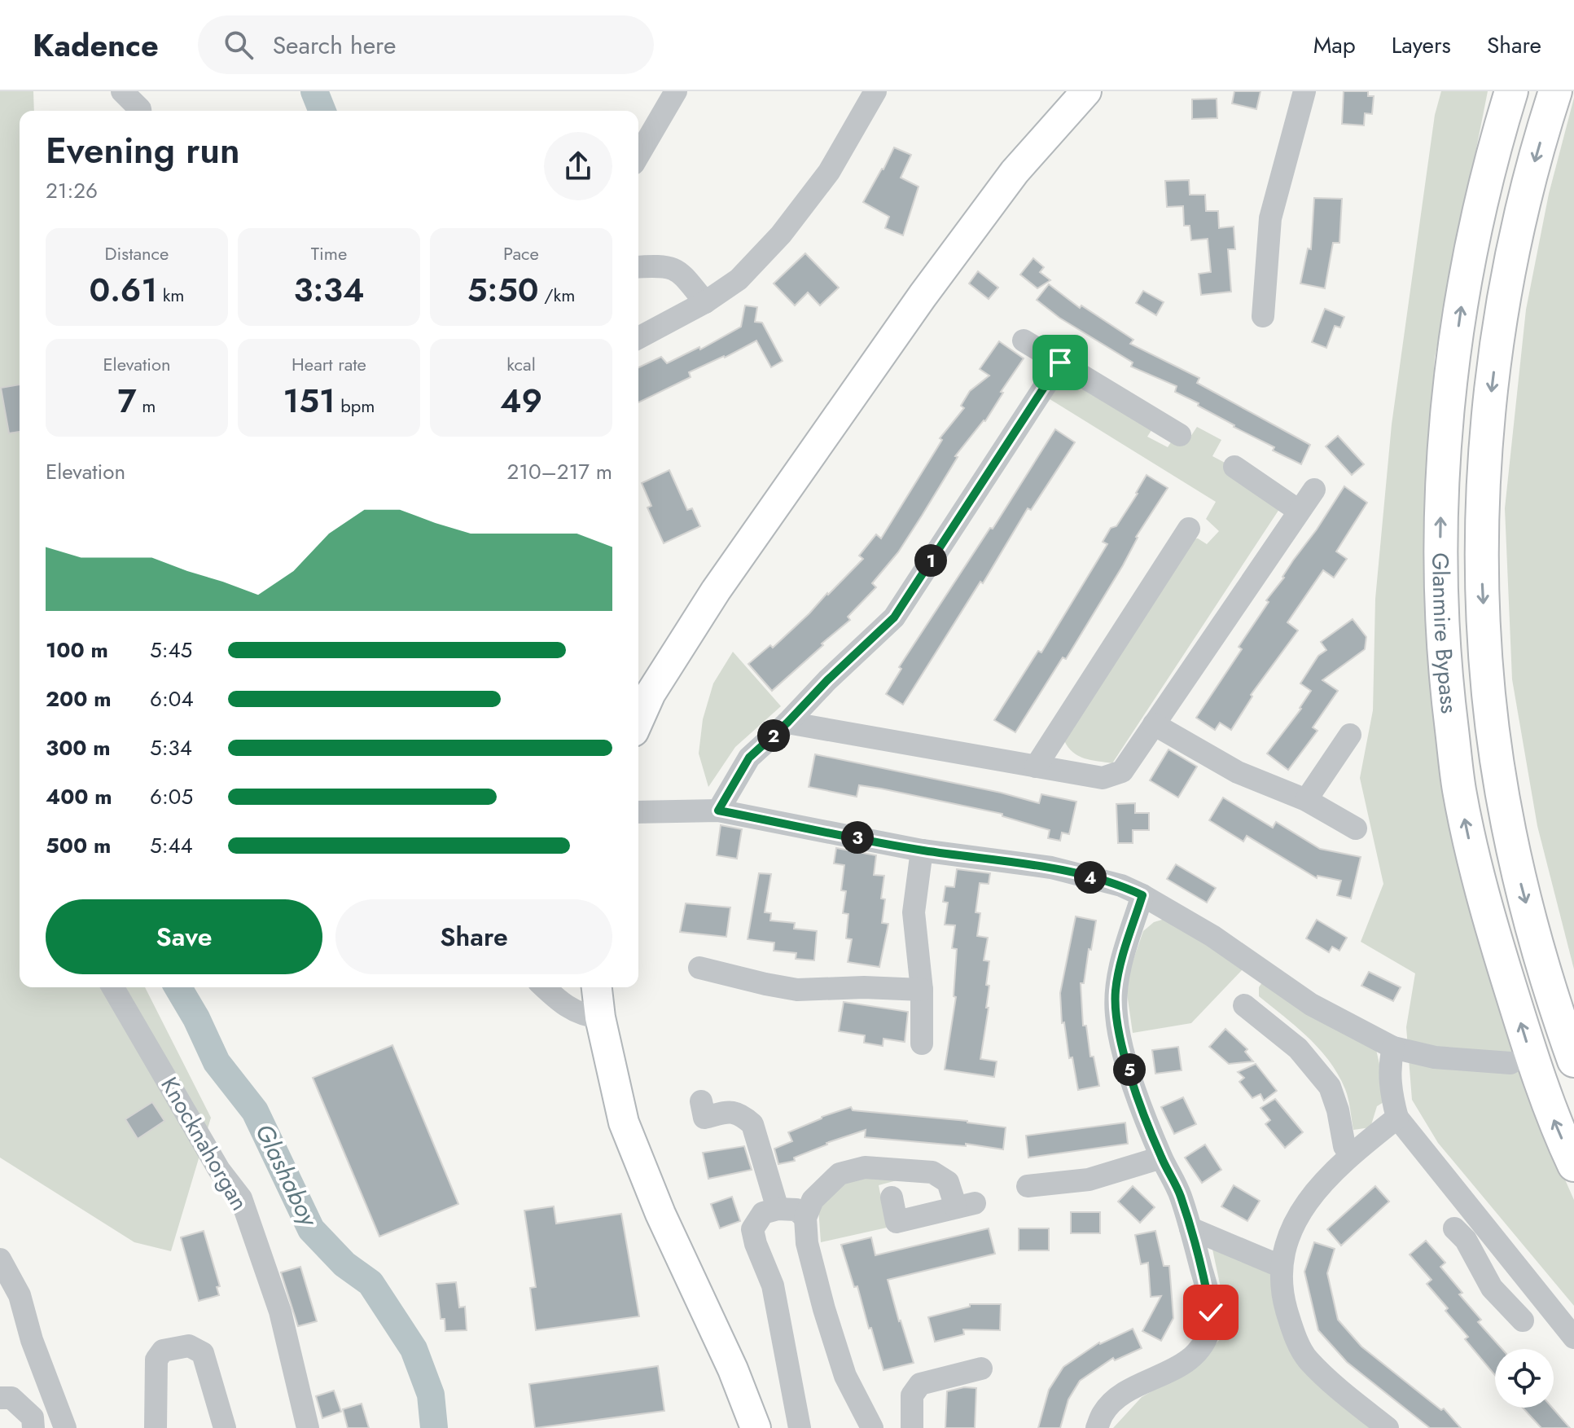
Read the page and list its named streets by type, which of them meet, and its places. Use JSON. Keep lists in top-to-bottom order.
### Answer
{
  "streets": {
    "highway": ["Glanmire Bypass"],
    "street": ["Knocknahorgan"]
  },
  "water": ["Glashaboy"],
  "page": {
    "header": "Kadence",
    "search": "Search here",
    "nav": ["Map", "Layers", "Share"],
    "heading": ["Evening run", "21:26"],
    "stats": [
      ["Distance", "0.61 km"],
      ["Time", "3:34"],
      ["Pace", "5:50 /km"],
      ["Elevation", "7 m"],
      ["Heart rate", "151 bpm"],
      ["kcal", "49"]
    ],
    "chart": ["Elevation", "210–217 m"],
    "pins": [
      "1",
      "2",
      "3",
      "4",
      "5"
    ],
    "list": [
      {
        "name": "100 m",
        "note": "5:45"
      },
      {
        "name": "200 m",
        "note": "6:04"
      },
      {
        "name": "300 m",
        "note": "5:34"
      },
      {
        "name": "400 m",
        "note": "6:05"
      },
      {
        "name": "500 m",
        "note": "5:44"
      }
    ],
    "buttons": ["Save", "Share"]
  }
}
